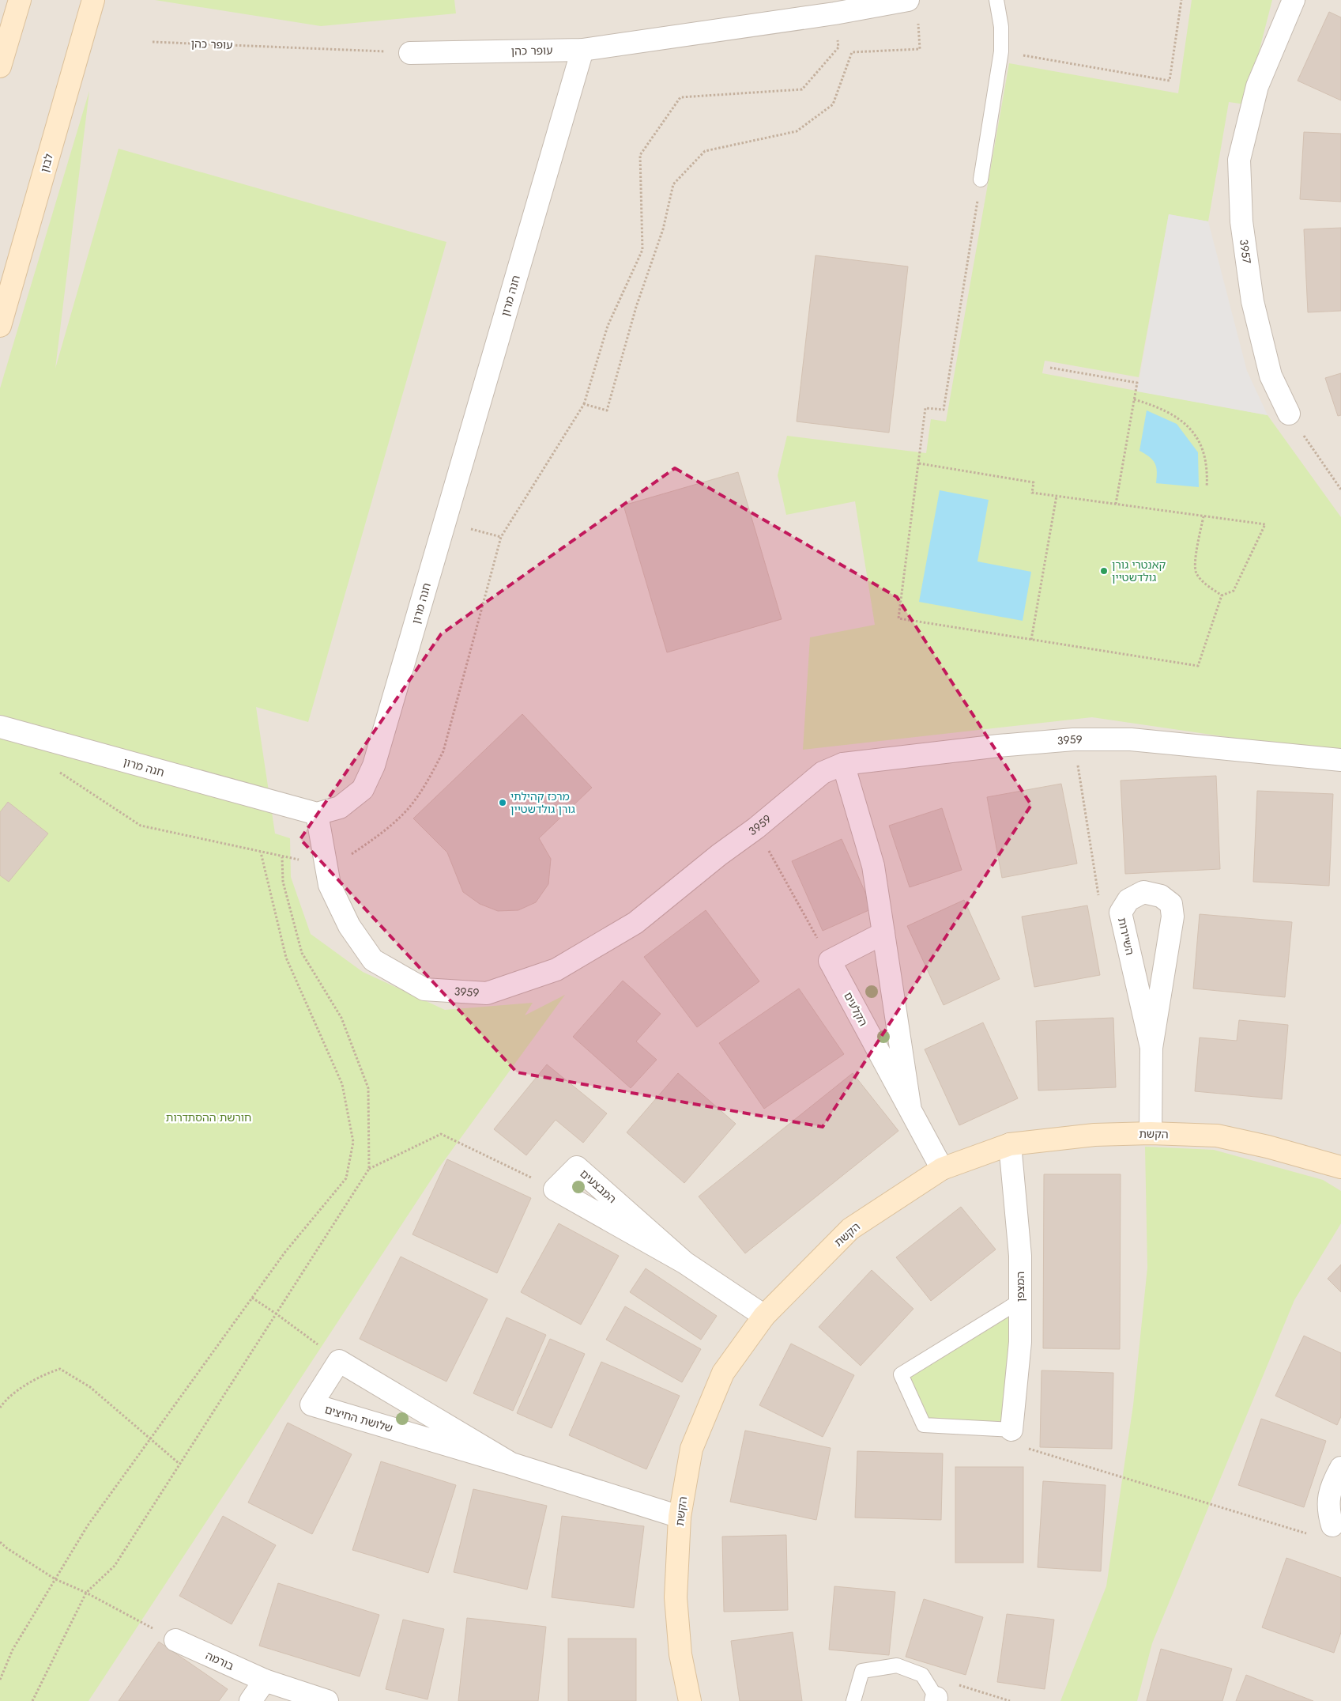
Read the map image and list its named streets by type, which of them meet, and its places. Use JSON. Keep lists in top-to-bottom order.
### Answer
{
  "streets": {
    "street": [
      "עופר כהן",
      "לבון",
      "3957",
      "חנה מרון",
      "3959",
      "השיירות",
      "הקלעים",
      "הקשת",
      "המבצעים",
      "המצפן",
      "שלושת החיצים",
      "בורמה"
    ]
  },
  "crossings": [
    ["עופר כהן", "חנה מרון"],
    ["חנה מרון", "3959"],
    ["3959", "הקלעים"],
    ["השיירות", "הקשת"],
    ["הקלעים", "הקשת"],
    ["הקשת", "המבצעים"],
    ["הקשת", "המצפן"],
    ["הקשת", "שלושת החיצים"]
  ],
  "parks": ["חורשת ההסתדרות"],
  "places": ["קאנטרי גורן גולדשטיין", "מרכז קהילתי גורן גולדשטיין"]
}
